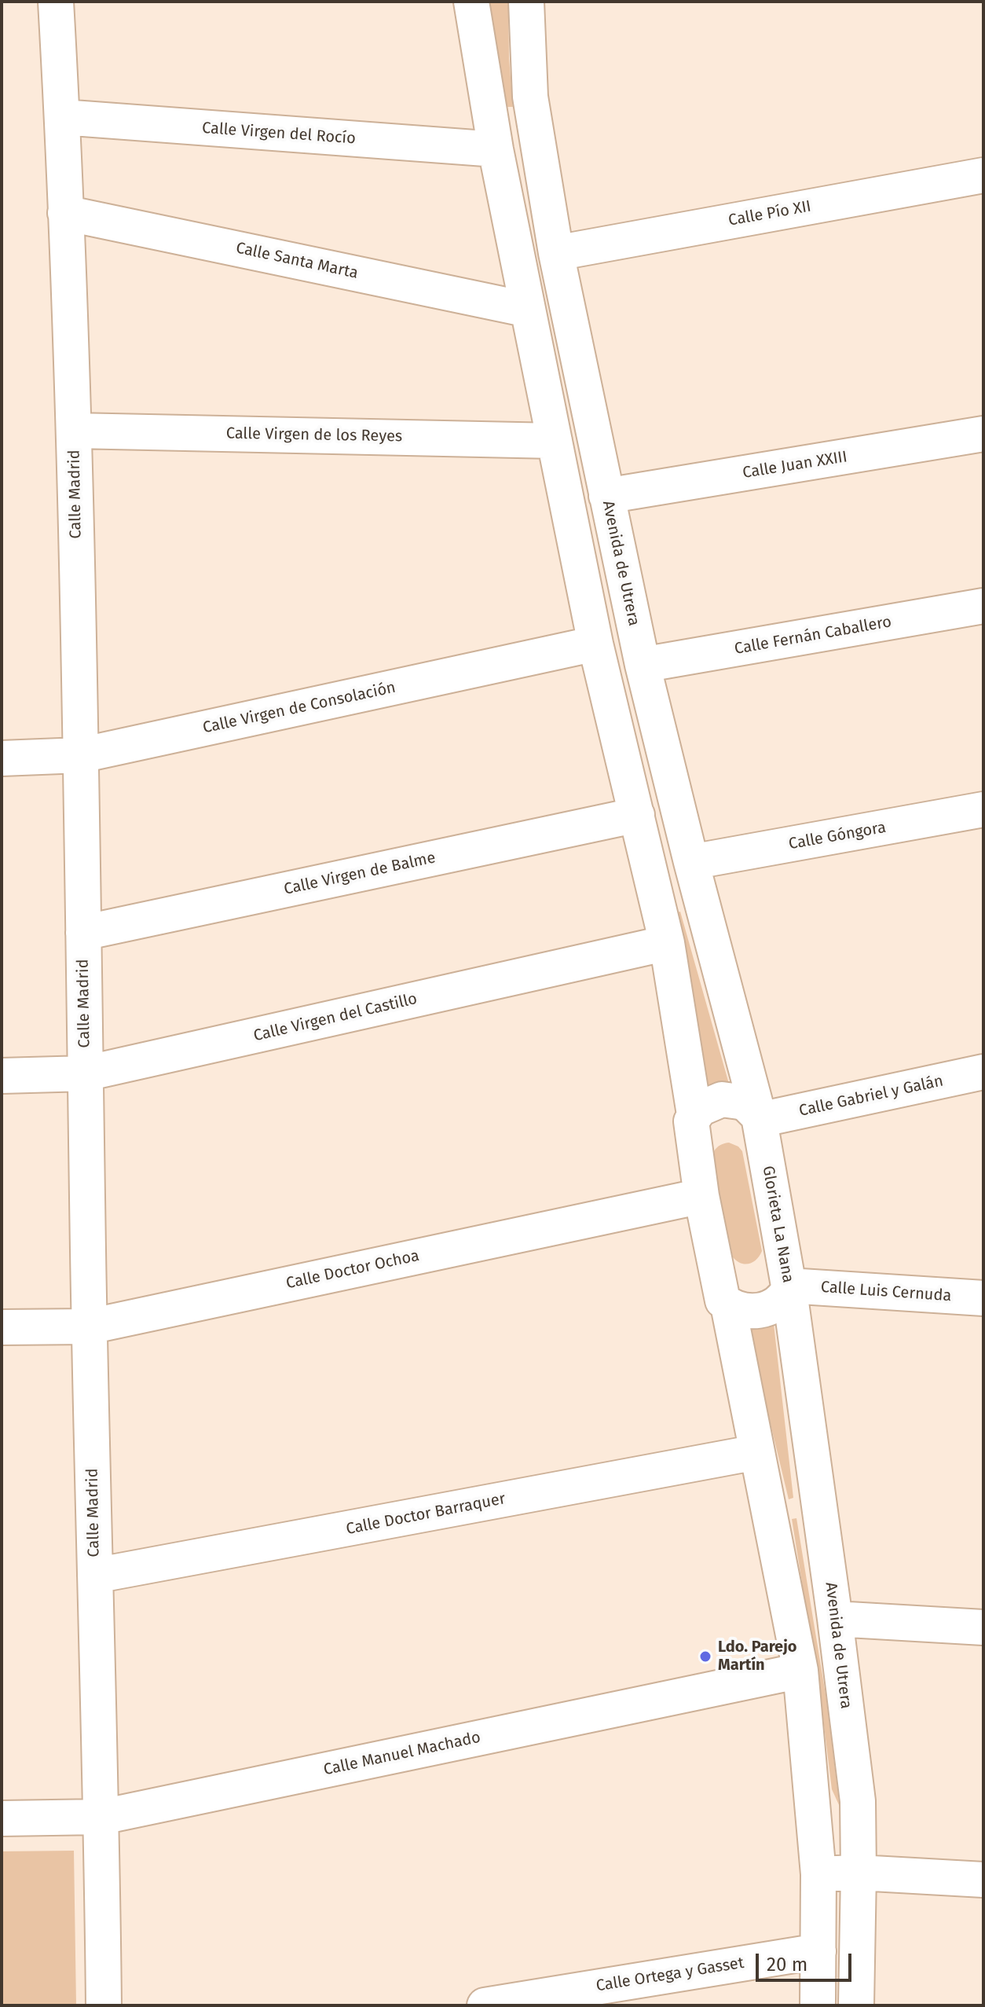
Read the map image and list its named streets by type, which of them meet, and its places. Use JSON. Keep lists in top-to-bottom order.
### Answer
{
  "streets": {
    "street": [
      "Calle Virgen del Rocío",
      "Calle Pío XII",
      "Calle Santa Marta",
      "Calle Virgen de los Reyes",
      "Calle Juan XXIII",
      "Calle Madrid",
      "Avenida de Utrera",
      "Calle Fernán Caballero",
      "Calle Virgen de Consolación",
      "Calle Góngora",
      "Calle Virgen de Balme",
      "Calle Virgen del Castillo",
      "Calle Gabriel y Galán",
      "Glorieta La Nana",
      "Calle Doctor Ochoa",
      "Calle Luis Cernuda",
      "Calle Doctor Barraquer",
      "Calle Manuel Machado",
      "Calle Ortega y Gasset"
    ]
  },
  "crossings": [
    ["Calle Virgen del Rocío", "Calle Madrid"],
    ["Calle Pío XII", "Avenida de Utrera"],
    ["Calle Santa Marta", "Calle Madrid"],
    ["Calle Virgen de los Reyes", "Calle Madrid"],
    ["Calle Juan XXIII", "Avenida de Utrera"],
    ["Calle Madrid", "Calle Virgen de Consolación"],
    ["Calle Madrid", "Calle Virgen de Balme"],
    ["Calle Madrid", "Calle Virgen del Castillo"],
    ["Calle Madrid", "Calle Doctor Ochoa"],
    ["Calle Madrid", "Calle Doctor Barraquer"],
    ["Calle Madrid", "Calle Manuel Machado"],
    ["Avenida de Utrera", "Calle Fernán Caballero"],
    ["Avenida de Utrera", "Calle Góngora"],
    ["Avenida de Utrera", "Calle Gabriel y Galán"],
    ["Avenida de Utrera", "Glorieta La Nana"],
    ["Avenida de Utrera", "Calle Luis Cernuda"],
    ["Calle Gabriel y Galán", "Glorieta La Nana"],
    ["Glorieta La Nana", "Calle Luis Cernuda"]
  ],
  "places": ["Ldo. Parejo Martín"],
  "scale_bar": "20 m"
}
